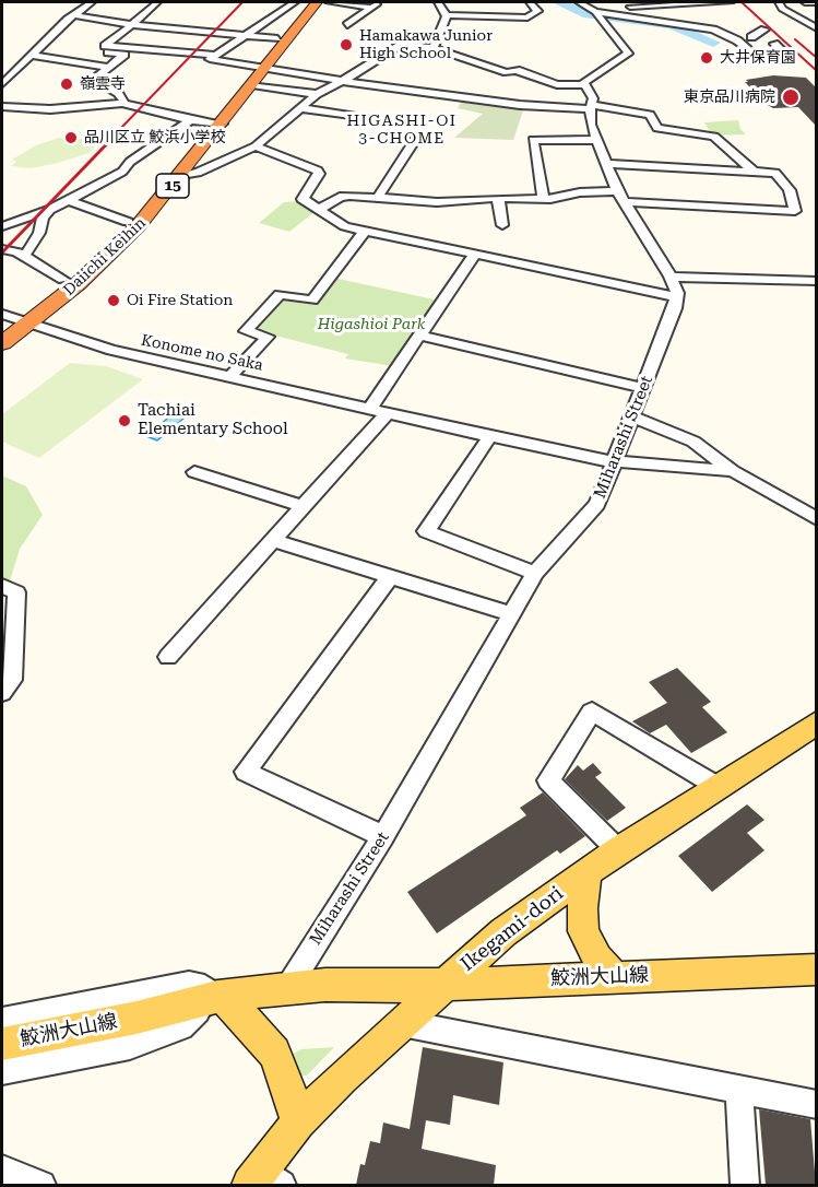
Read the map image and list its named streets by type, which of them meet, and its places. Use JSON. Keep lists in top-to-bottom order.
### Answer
{
  "streets": {
    "highway": ["15", "Daiichi Keihin"],
    "main road": ["Ikegami-dori", "鮫洲大山線"],
    "street": ["Konome no Saka", "Miharashi Street"]
  },
  "crossings": [
    ["Daiichi Keihin", "Konome no Saka"],
    ["Konome no Saka", "Miharashi Street"],
    ["Miharashi Street", "鮫洲大山線"],
    ["Ikegami-dori", "鮫洲大山線"]
  ],
  "districts": ["HIGASHI-OI 3-CHOME"],
  "parks": ["Higashioi Park"],
  "places": [
    "Hamakawa Junior High School",
    "大井保育園",
    "嶺雲寺",
    "東京品川病院",
    "品川区立 鮫浜小学校",
    "Oi Fire Station",
    "Tachiai Elementary School"
  ]
}
